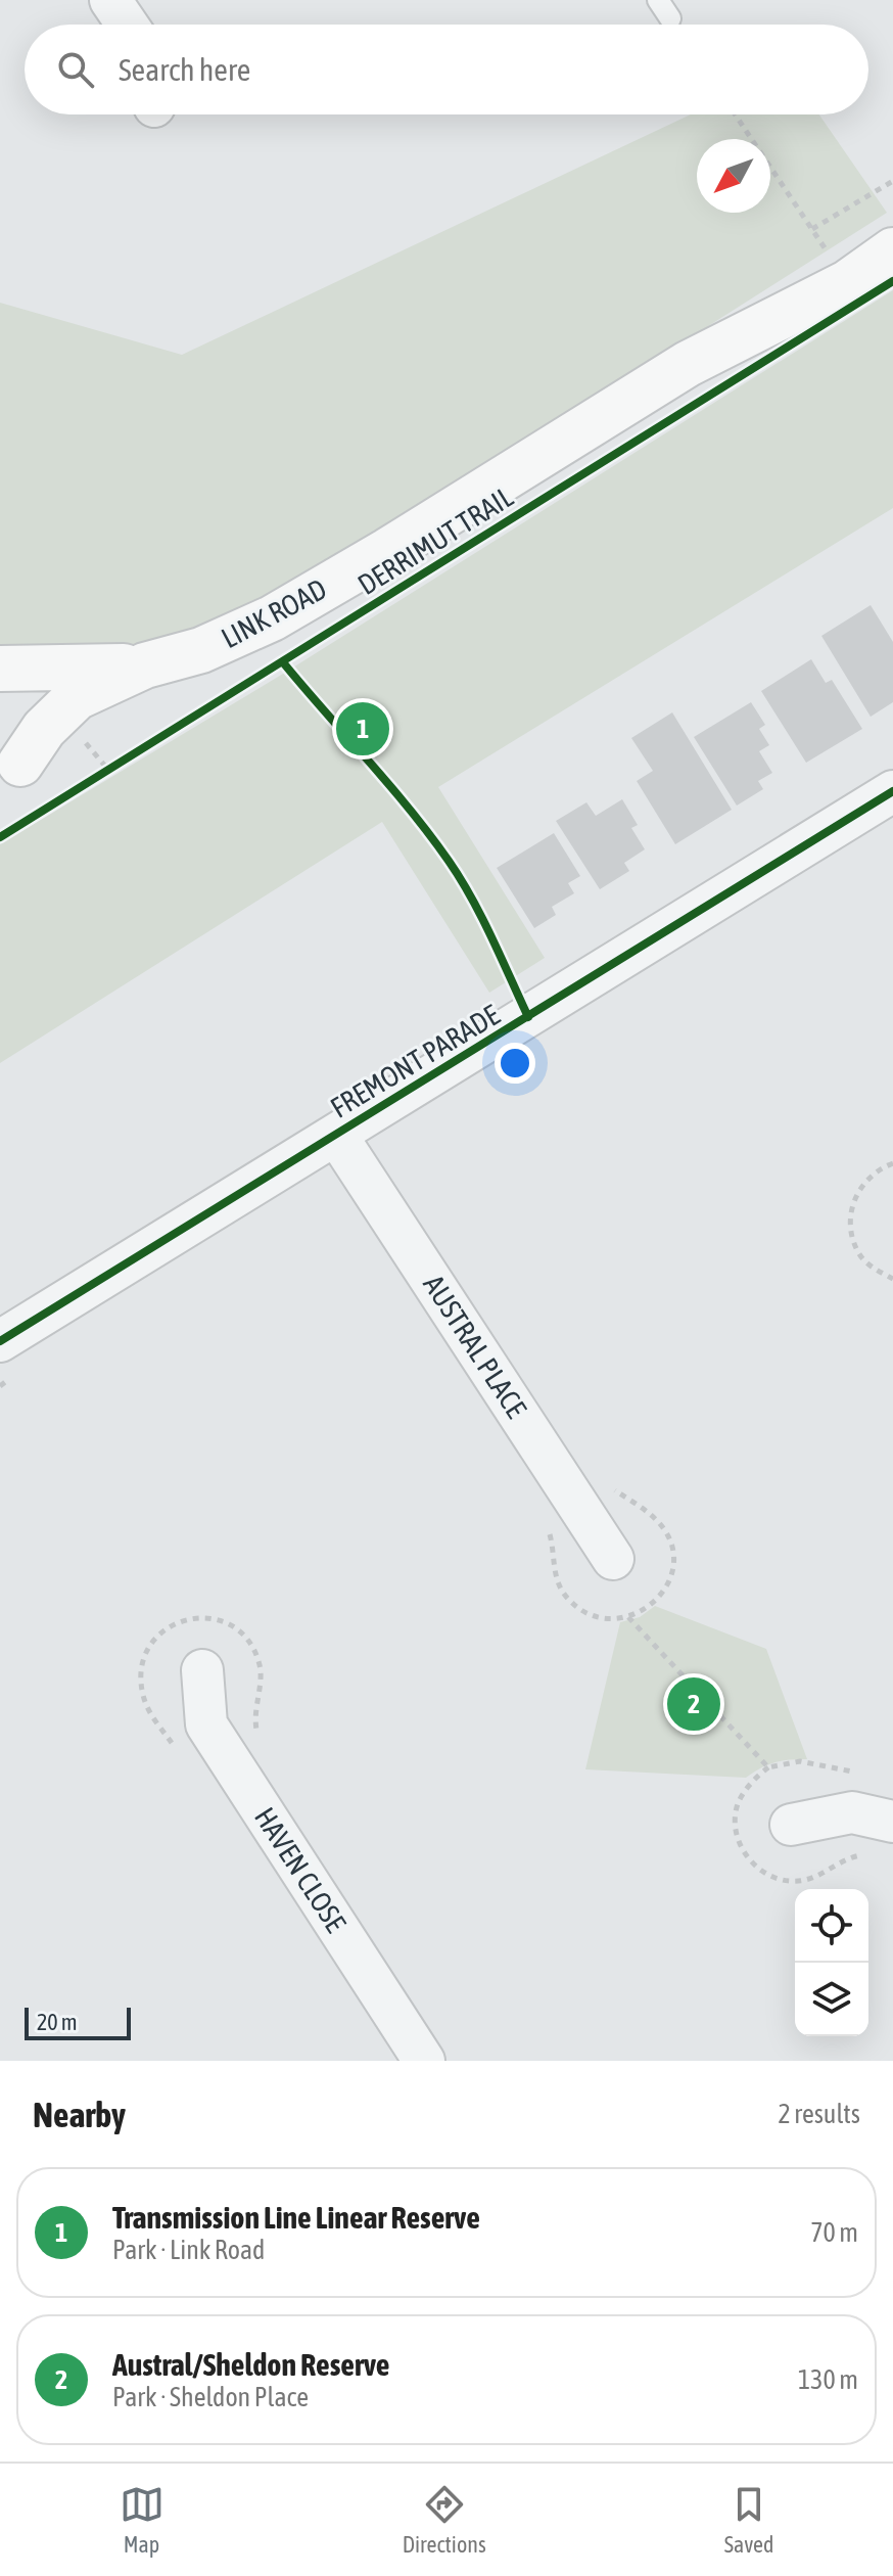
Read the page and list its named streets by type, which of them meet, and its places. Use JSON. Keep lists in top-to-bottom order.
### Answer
{
  "streets": {
    "street": [
      "LINK ROAD",
      "FREMONT PARADE",
      "AUSTRAL PLACE",
      "HAVEN CLOSE"
    ],
    "cycle path": ["DERRIMUT TRAIL"]
  },
  "crossings": [
    ["FREMONT PARADE", "AUSTRAL PLACE"]
  ],
  "scale_bar": "20 m",
  "north": "bottom left",
  "page": {
    "search": "Search here",
    "pins": ["1", "2"],
    "scale": "20 m",
    "heading": ["Nearby", "2 results"],
    "list": [
      {
        "mark": "1",
        "name": "Transmission Line Linear Reserve",
        "note": "Park · Link Road",
        "value": "70 m"
      },
      {
        "mark": "2",
        "name": "Austral/Sheldon Reserve",
        "note": "Park · Sheldon Place",
        "value": "130 m"
      }
    ],
    "nav": ["Map", "Directions", "Saved"]
  }
}
